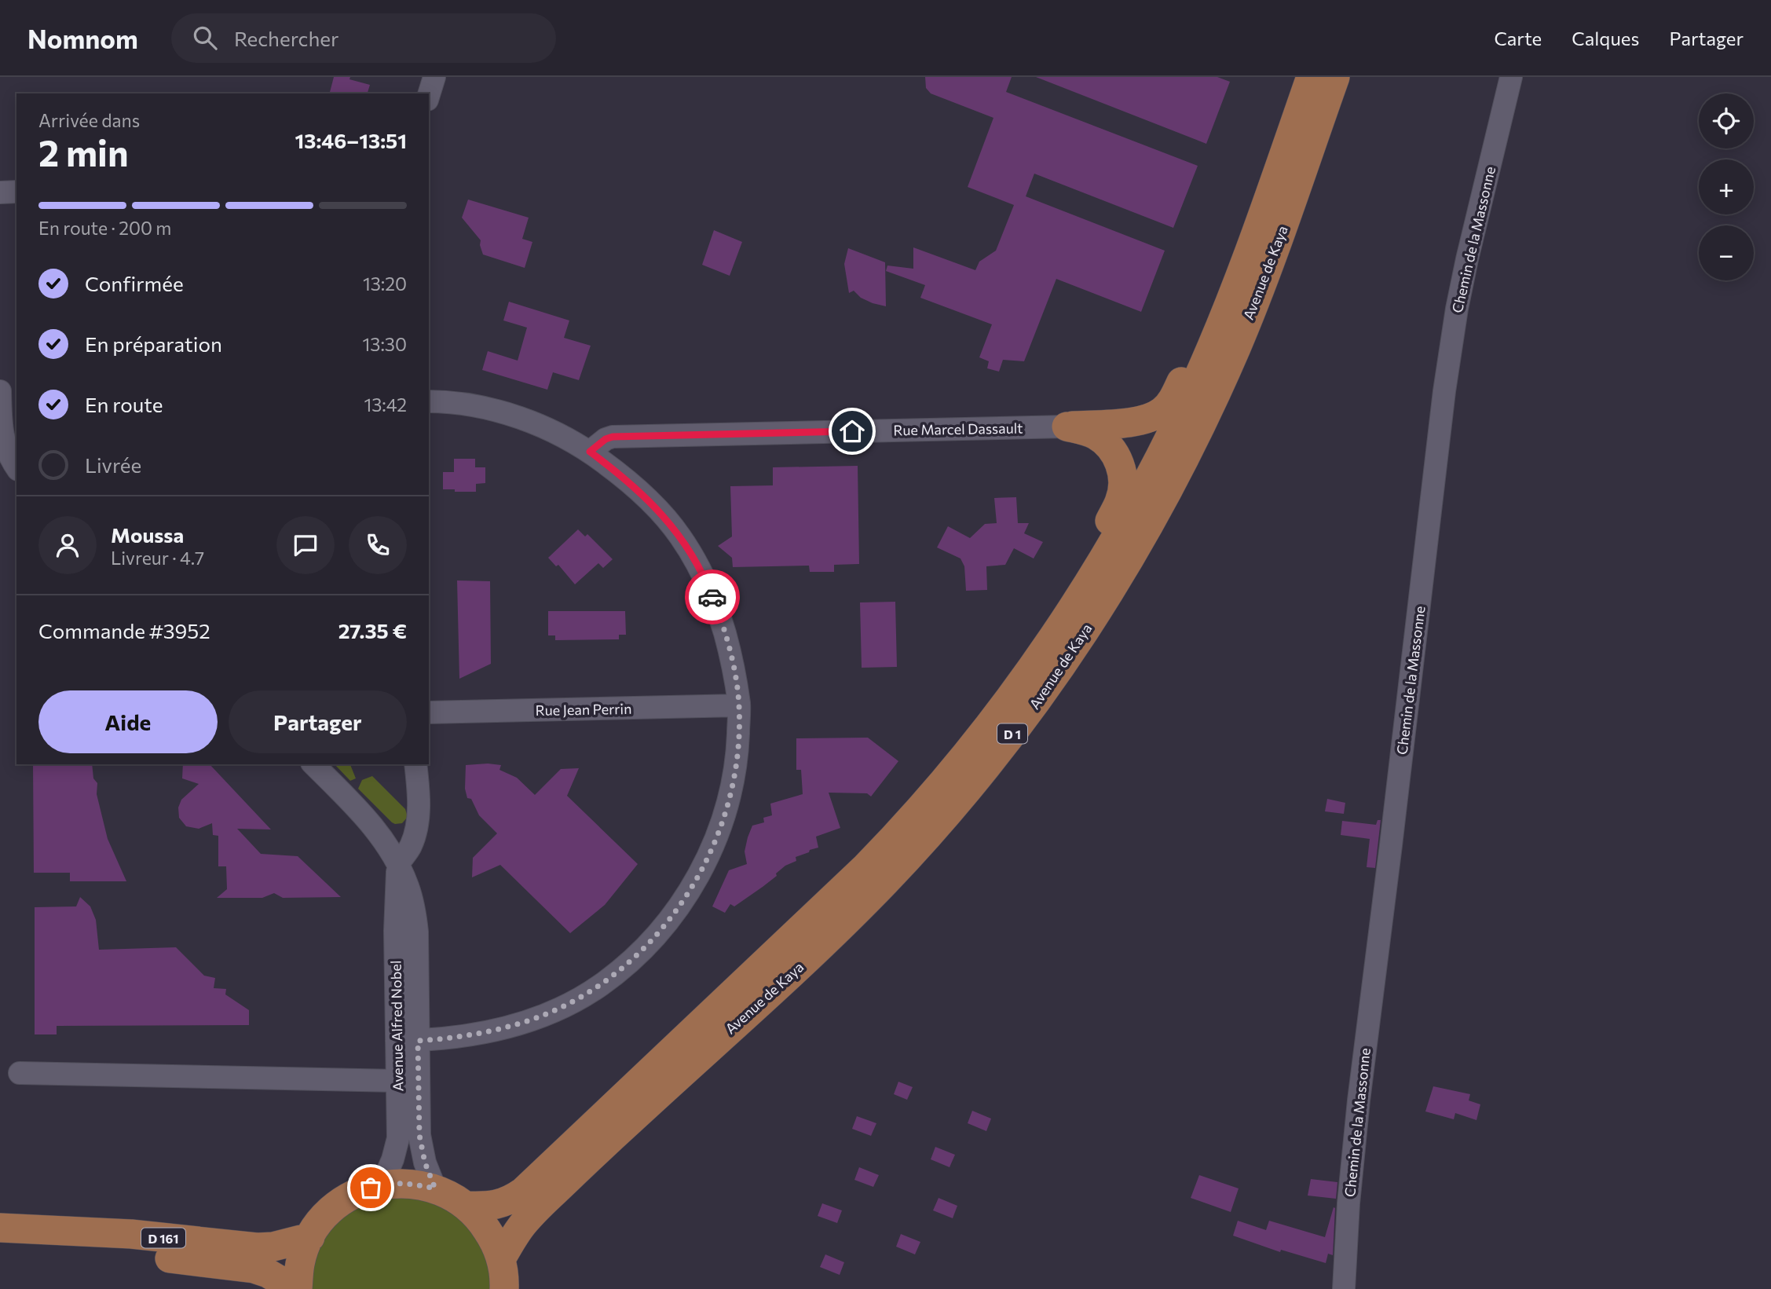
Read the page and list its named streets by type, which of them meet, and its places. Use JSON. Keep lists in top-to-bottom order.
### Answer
{
  "streets": {
    "main road": ["Avenue de Kaya", "D 1", "D 161"],
    "street": [
      "Chemin de la Massonne",
      "Rue Marcel Dassault",
      "Rue Jean Perrin",
      "Avenue Alfred Nobel"
    ]
  },
  "page": {
    "header": "Nomnom",
    "search": "Rechercher",
    "nav": ["Carte", "Calques", "Partager"],
    "map_buttons": ["+", "−"],
    "heading": ["2 min", "Arrivée dans", "13:46–13:51"],
    "panel": [
      "Moussa",
      "Livreur · 4.7",
      "Commande #3952",
      "27.35 €"
    ],
    "bar": "En route · 200 m",
    "list": [
      ["Confirmée", "13:20"],
      ["En préparation", "13:30"],
      ["En route", "13:42"],
      "Livrée"
    ],
    "buttons": ["Aide", "Partager"]
  }
}
